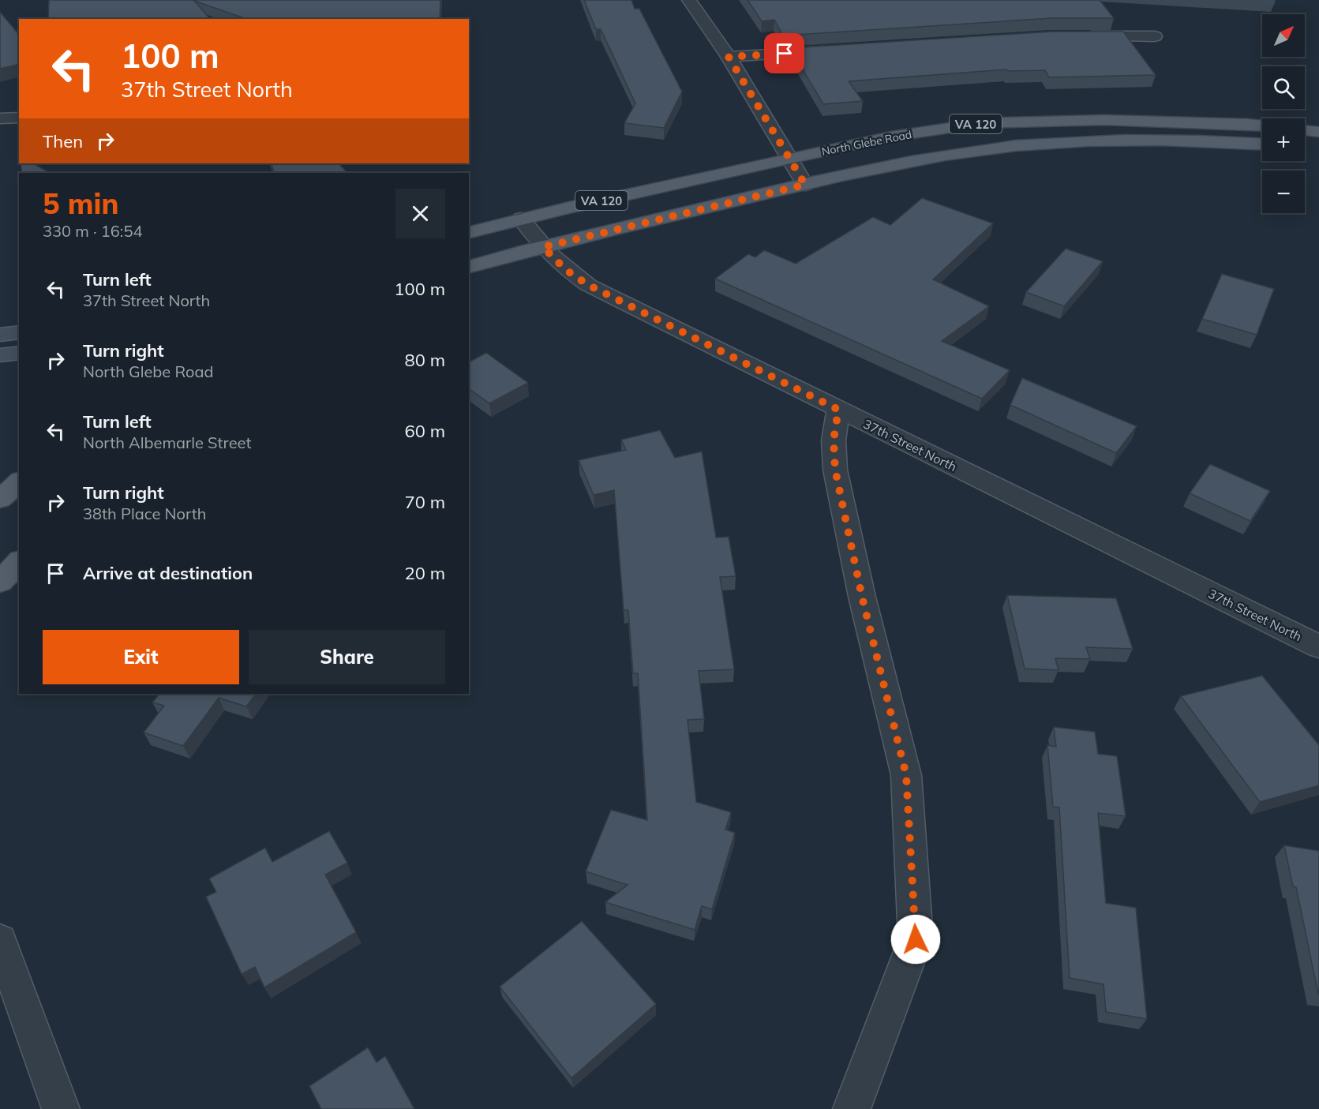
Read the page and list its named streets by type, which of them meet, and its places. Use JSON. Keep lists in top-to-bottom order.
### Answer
{
  "streets": {
    "main road": ["VA 120", "North Glebe Road"],
    "street": ["37th Street North"]
  },
  "crossings": [
    ["VA 120", "37th Street North"],
    ["North Glebe Road", "37th Street North"]
  ],
  "north": "top right",
  "page": {
    "map_buttons": ["+", "−"],
    "turn": ["100 m", "37th Street North"],
    "then": "Then",
    "heading": ["5 min", "330 m · 16:54"],
    "list": [
      {
        "name": "Turn left",
        "note": "37th Street North",
        "value": "100 m"
      },
      {
        "name": "Turn right",
        "note": "North Glebe Road",
        "value": "80 m"
      },
      {
        "name": "Turn left",
        "note": "North Albemarle Street",
        "value": "60 m"
      },
      {
        "name": "Turn right",
        "note": "38th Place North",
        "value": "70 m"
      },
      {
        "name": "Arrive at destination",
        "value": "20 m"
      }
    ],
    "buttons": ["Exit", "Share"]
  }
}
